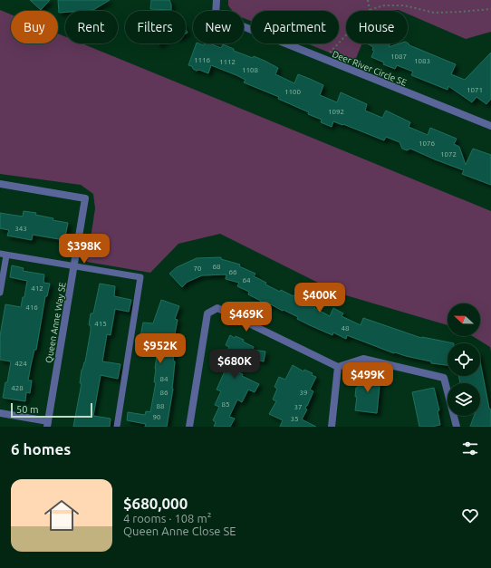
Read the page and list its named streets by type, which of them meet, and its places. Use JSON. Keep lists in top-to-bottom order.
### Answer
{
  "streets": {
    "street": ["Deer River Circle SE", "Queen Anne Way SE"]
  },
  "house_numbers": [
    "1087",
    "1116",
    "1083",
    "1112",
    "1108",
    "1071",
    "1100",
    "1092",
    "1076",
    "1072",
    "343",
    "68",
    "70",
    "66",
    "64",
    "412",
    "416",
    "415",
    "48",
    "424",
    "84",
    "428",
    "86",
    "39",
    "85",
    "88",
    "37",
    "90",
    "35"
  ],
  "scale_bar": "50 m",
  "north": "left",
  "page": {
    "chip": [
      "Buy",
      "Rent",
      "Filters",
      "New",
      "Apartment",
      "House"
    ],
    "price": [
      "$398K",
      "$400K",
      "$469K",
      "$952K",
      "$680K",
      "$499K"
    ],
    "scale": "50 m",
    "heading": "6 homes",
    "list": [
      {
        "name": "$680,000",
        "note": "4 rooms · 108 m² · Queen Anne Close SE"
      }
    ]
  }
}
